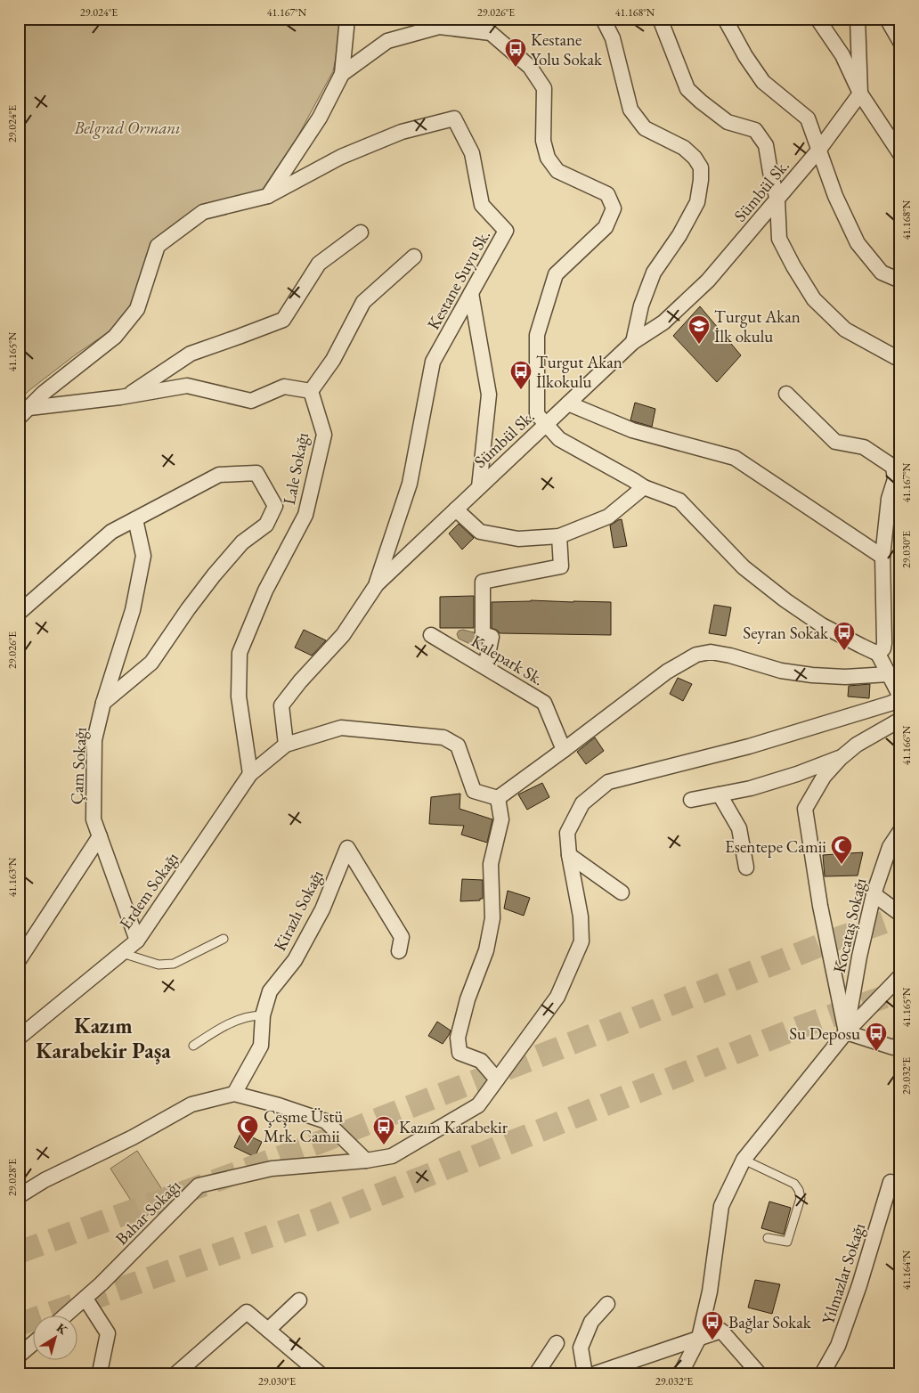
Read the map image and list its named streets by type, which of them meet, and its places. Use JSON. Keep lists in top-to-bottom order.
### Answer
{
  "streets": {
    "street": [
      "Sümbül Sk.",
      "Kestane Suyu Sk.",
      "Lale Sokağı",
      "Kalepark Sk.",
      "Çam Sokağı",
      "Erdem Sokağı",
      "Kirazlı Sokağı",
      "Kocataş Sokağı",
      "Bahar Sokağı",
      "Yılmazlar Sokağı"
    ]
  },
  "crossings": [
    ["Sümbül Sk.", "Kestane Suyu Sk."],
    ["Sümbül Sk.", "Erdem Sokağı"],
    ["Lale Sokağı", "Erdem Sokağı"],
    ["Çam Sokağı", "Erdem Sokağı"]
  ],
  "districts": ["Kazım Karabekir Paşa"],
  "parks": ["Belgrad Ormanı"],
  "places": {
    "bus stop": [
      "Kestane Yolu Sokak",
      "Turgut Akan İlkokulu",
      "Seyran Sokak",
      "Su Deposu",
      "Kazım Karabekir",
      "Bağlar Sokak"
    ],
    "school or university": ["Turgut Akan İlk okulu"],
    "mosque": ["Esentepe Camii", "Çeşme Üstü Mrk. Camii"]
  },
  "north": "top right",
  "coordinates": [
    "29.024°E",
    "41.167°N",
    "29.026°E",
    "41.168°N",
    "41.165°N",
    "29.030°E",
    "41.166°N",
    "41.163°N",
    "29.032°E",
    "29.028°E",
    "41.164°N"
  ]
}
